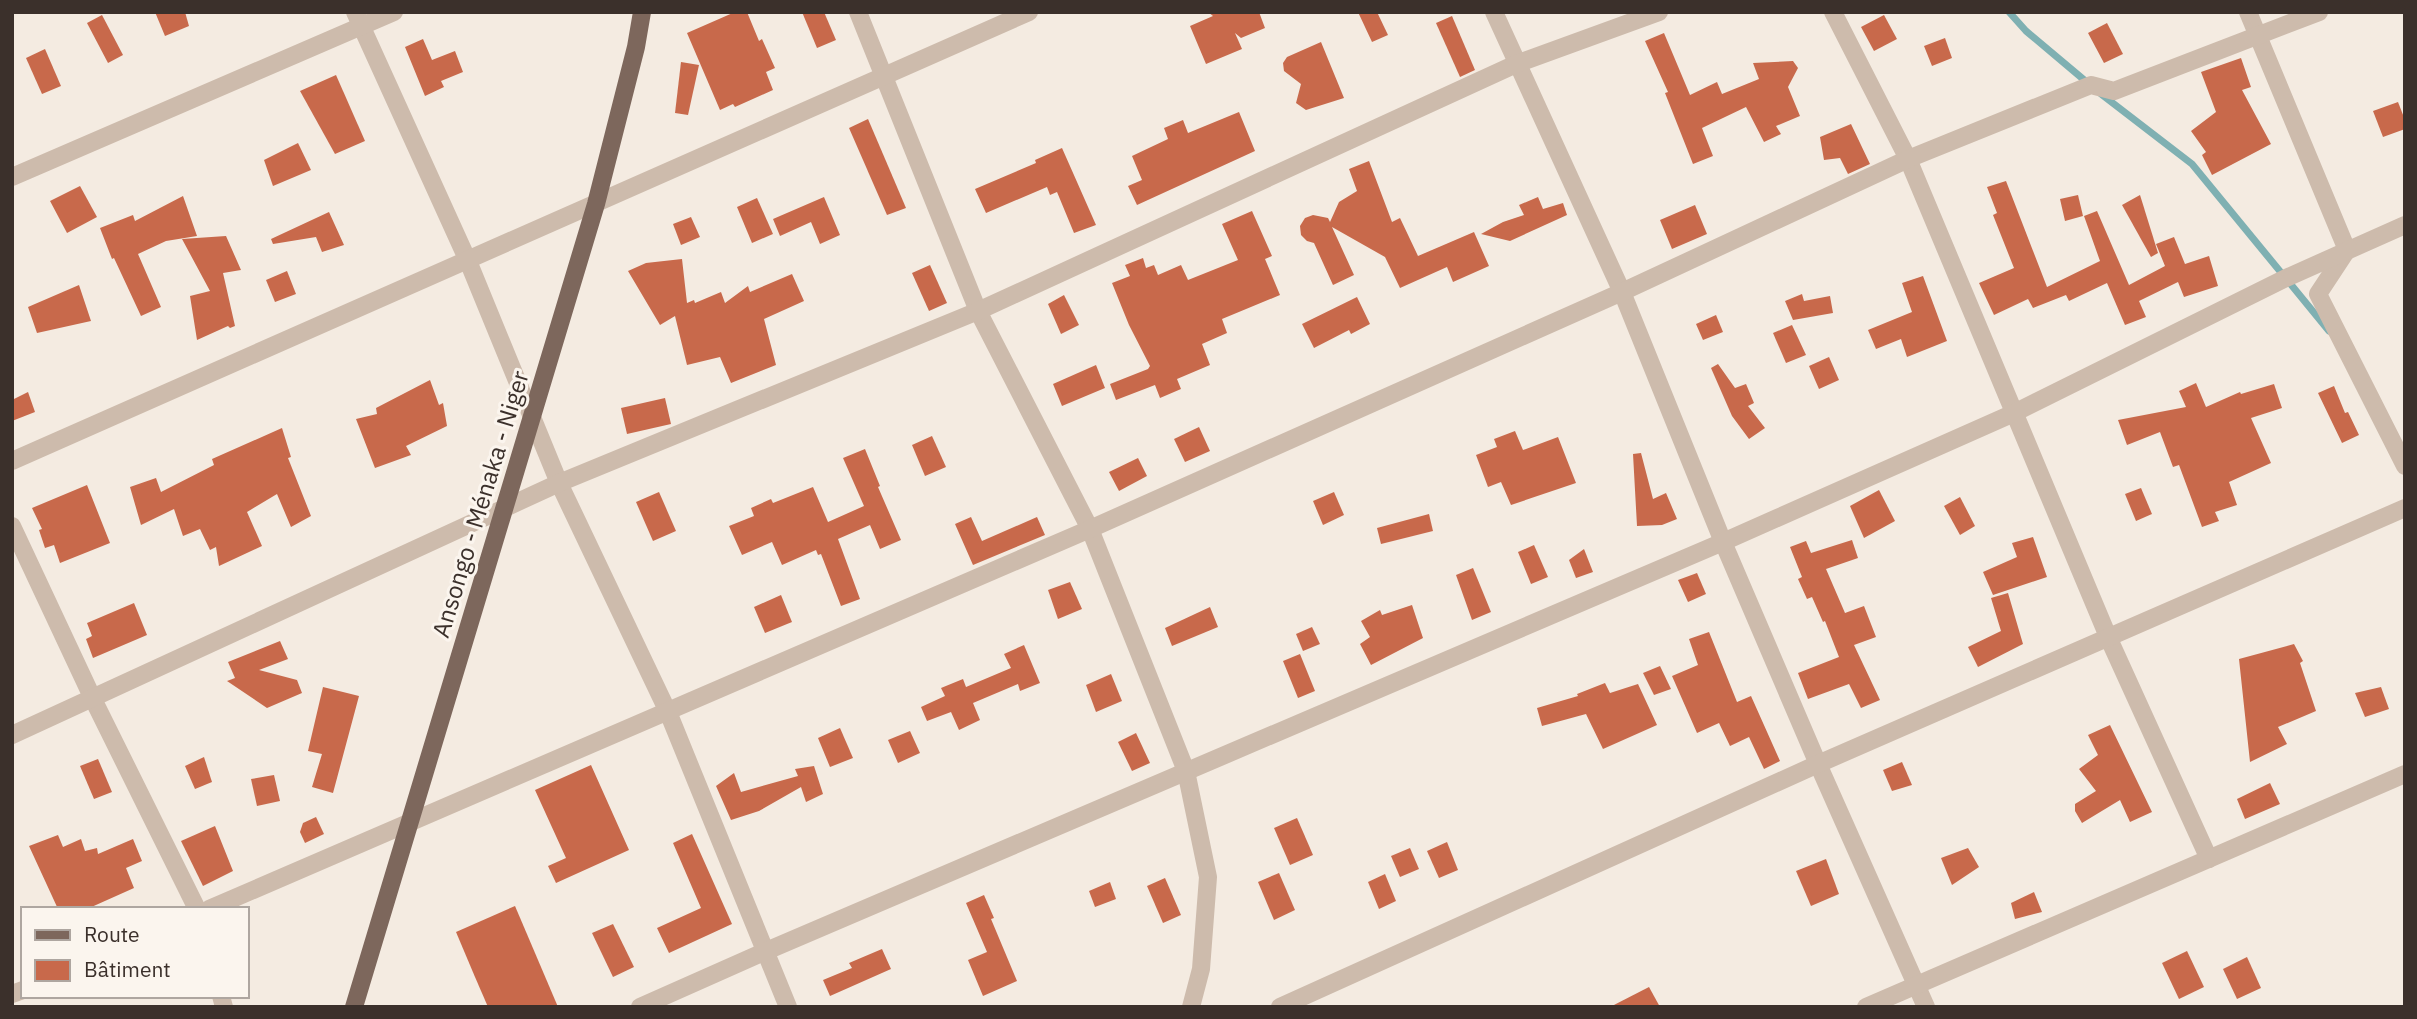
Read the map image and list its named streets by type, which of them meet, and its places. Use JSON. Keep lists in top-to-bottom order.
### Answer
{
  "streets": {
    "main road": ["Ansongo - Ménaka - Niger"]
  },
  "legend": ["Route", "Bâtiment"]
}
